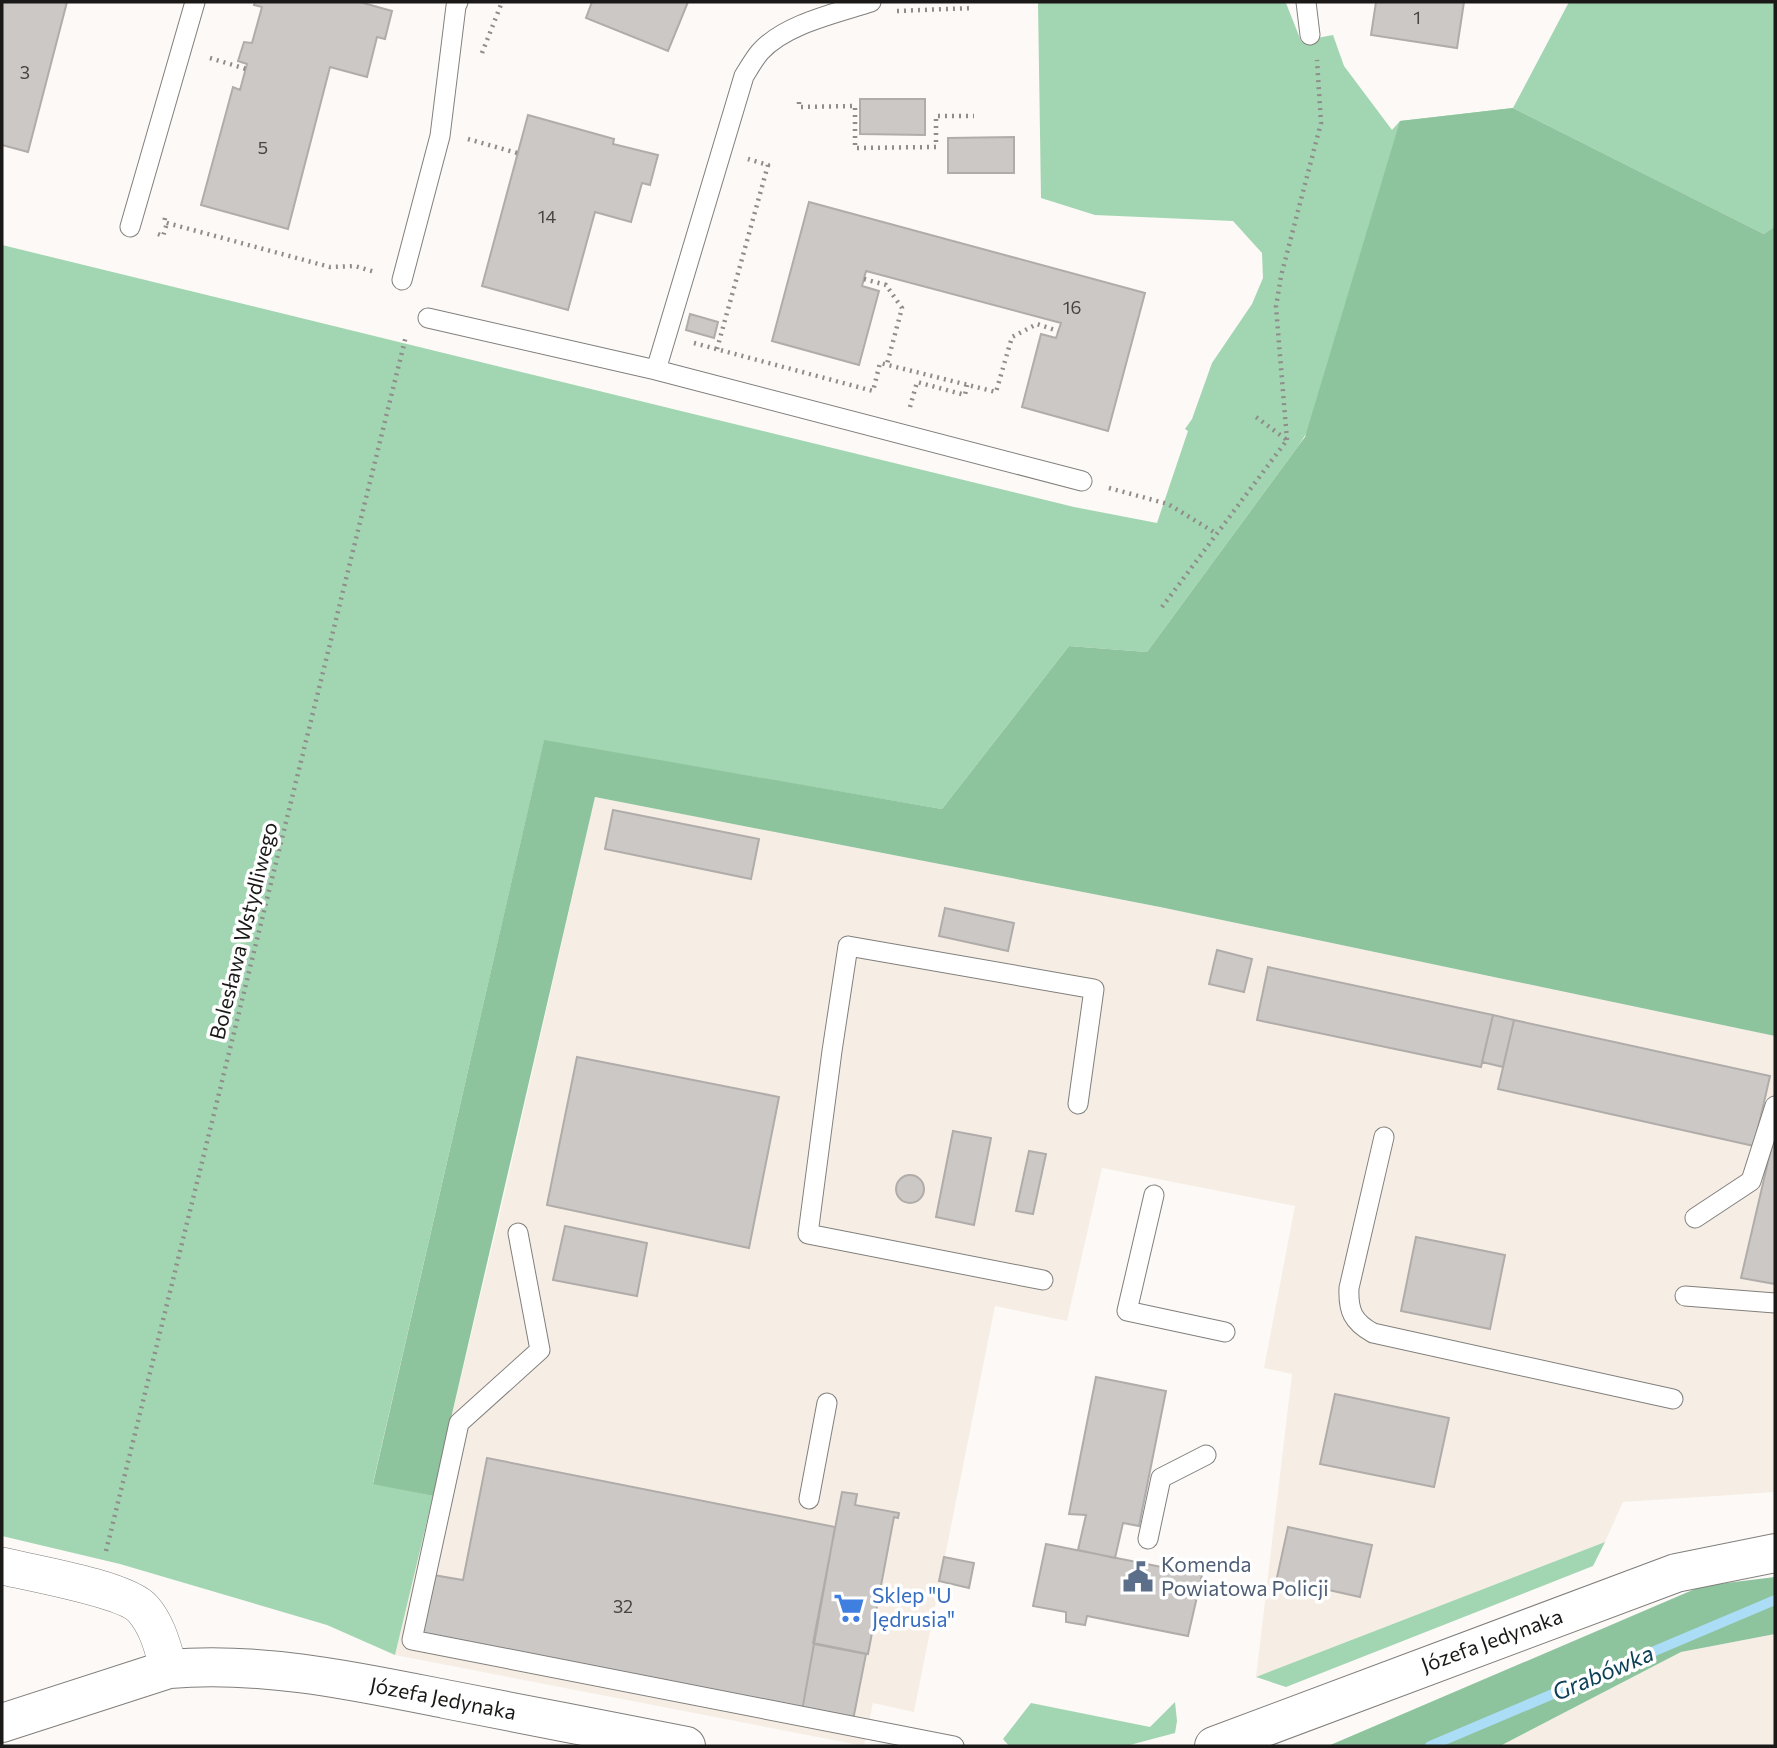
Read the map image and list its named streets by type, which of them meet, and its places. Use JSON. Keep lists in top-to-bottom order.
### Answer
{
  "streets": {
    "street": ["Józefa Jedynaka"],
    "path": ["Bolesława Wstydliwego"]
  },
  "water": ["Grabówka"],
  "places": {
    "public building": ["Komenda Powiatowa Policji"],
    "supermarket": ["Sklep \"U Jędrusia\""]
  },
  "house_numbers": [
    "1",
    "3",
    "5",
    "14",
    "16",
    "32"
  ]
}
